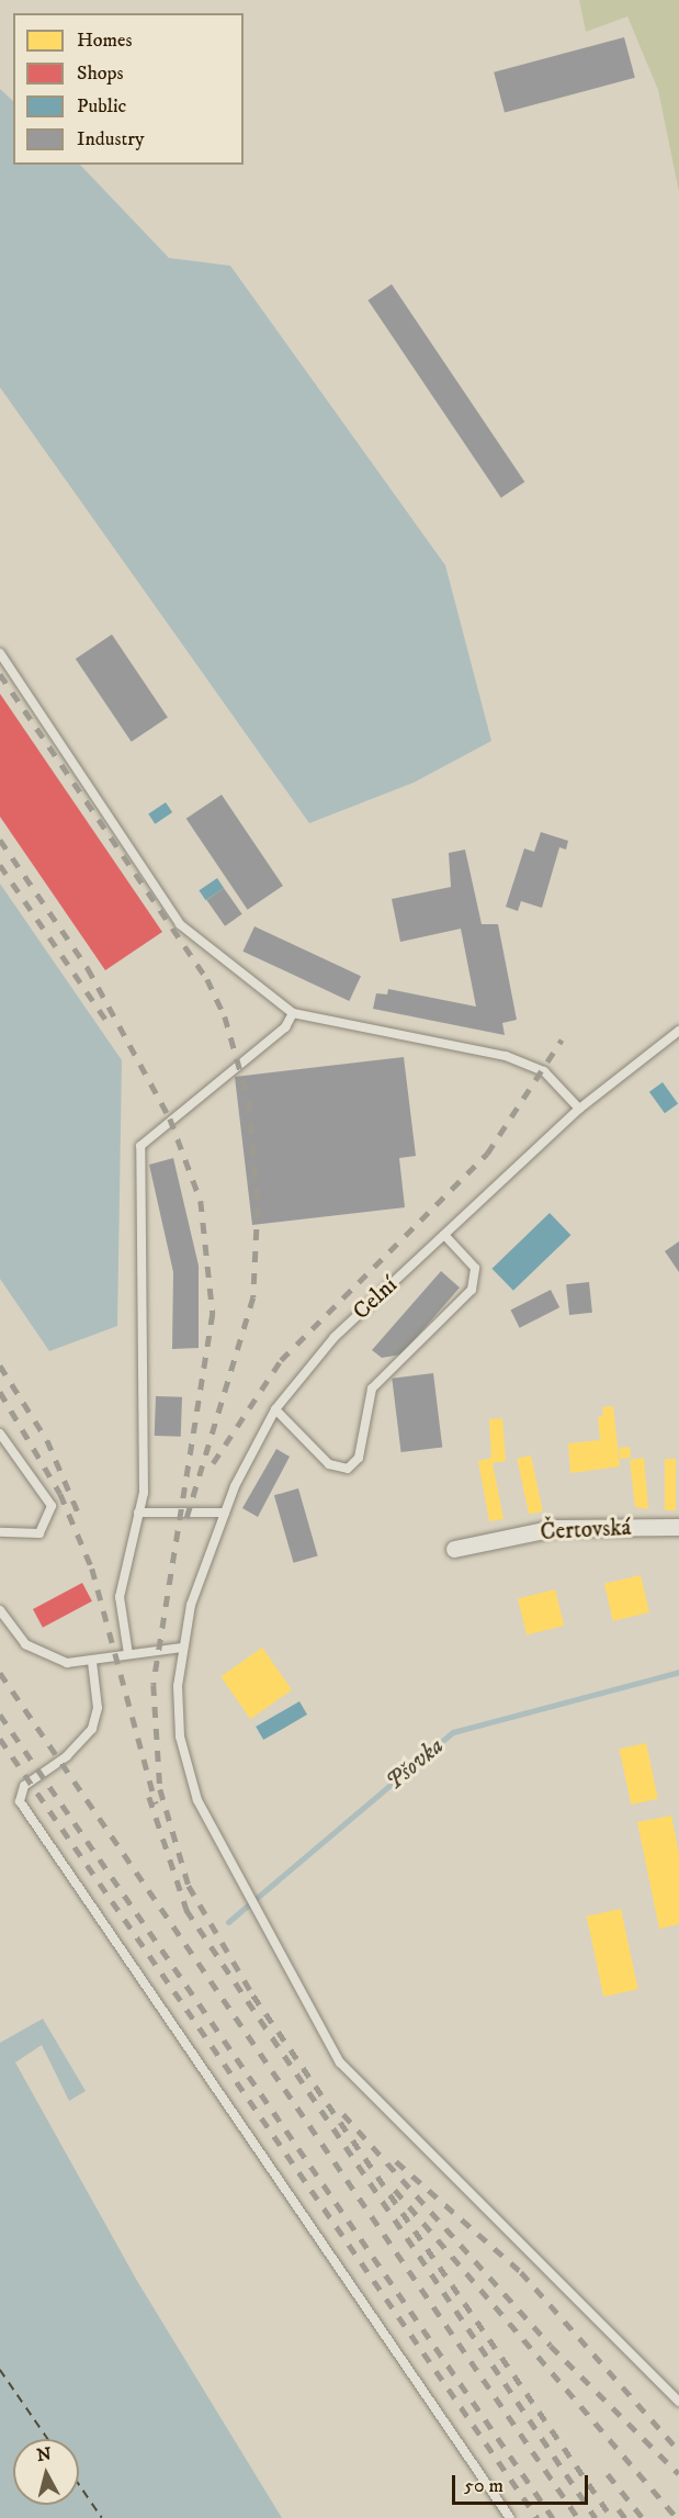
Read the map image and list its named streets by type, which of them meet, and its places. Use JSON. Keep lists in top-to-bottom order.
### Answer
{
  "streets": {
    "street": ["Čertovská"],
    "lane": ["Celní"]
  },
  "water": ["Pšovka"],
  "legend": [
    "Homes",
    "Shops",
    "Public",
    "Industry"
  ],
  "scale_bar": "50 m",
  "north": "top"
}
